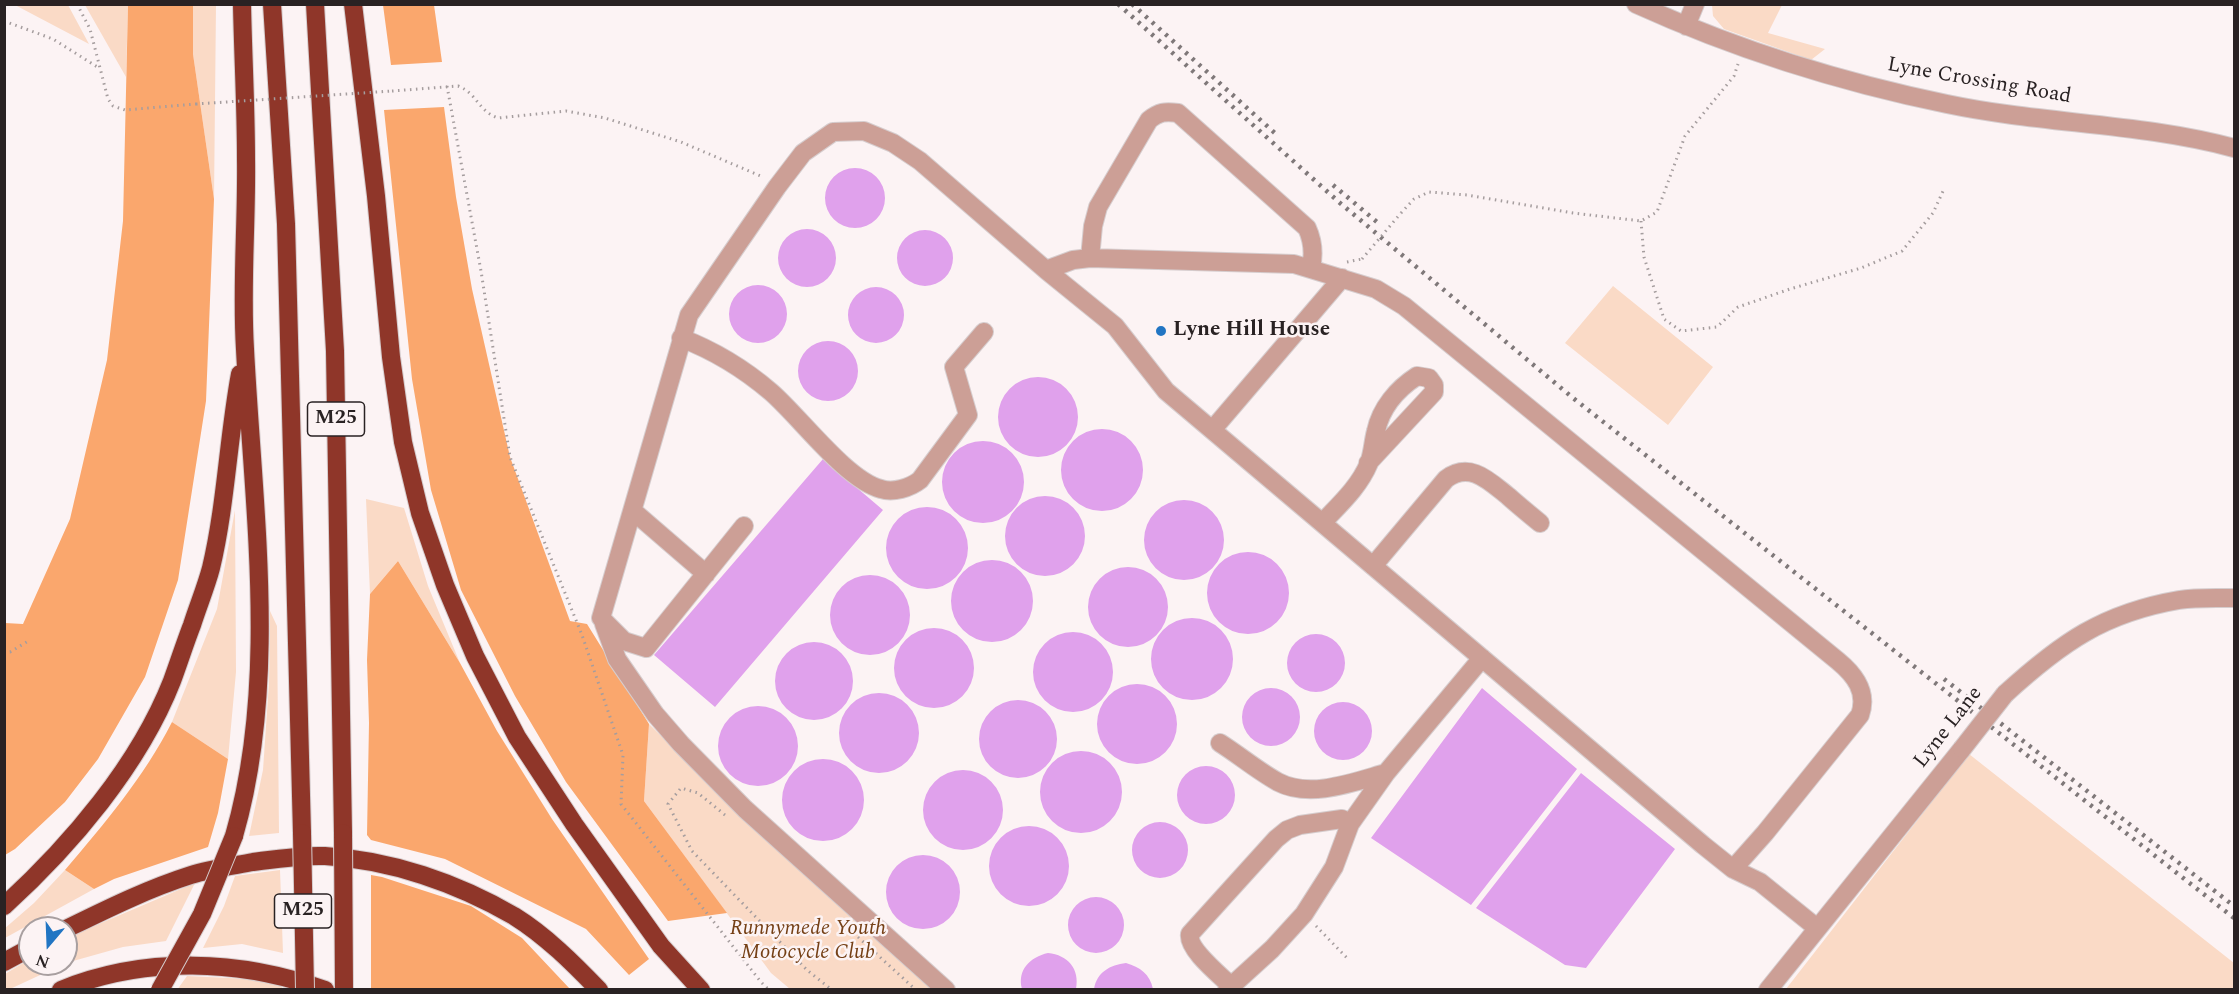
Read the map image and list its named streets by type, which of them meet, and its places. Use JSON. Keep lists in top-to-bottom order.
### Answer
{
  "streets": {
    "highway": ["M25"],
    "street": ["Lyne Crossing Road", "Lyne Lane"]
  },
  "parks": ["Runnymede Youth Motocycle Club"],
  "places": ["Lyne Hill House"],
  "north": "bottom"
}
